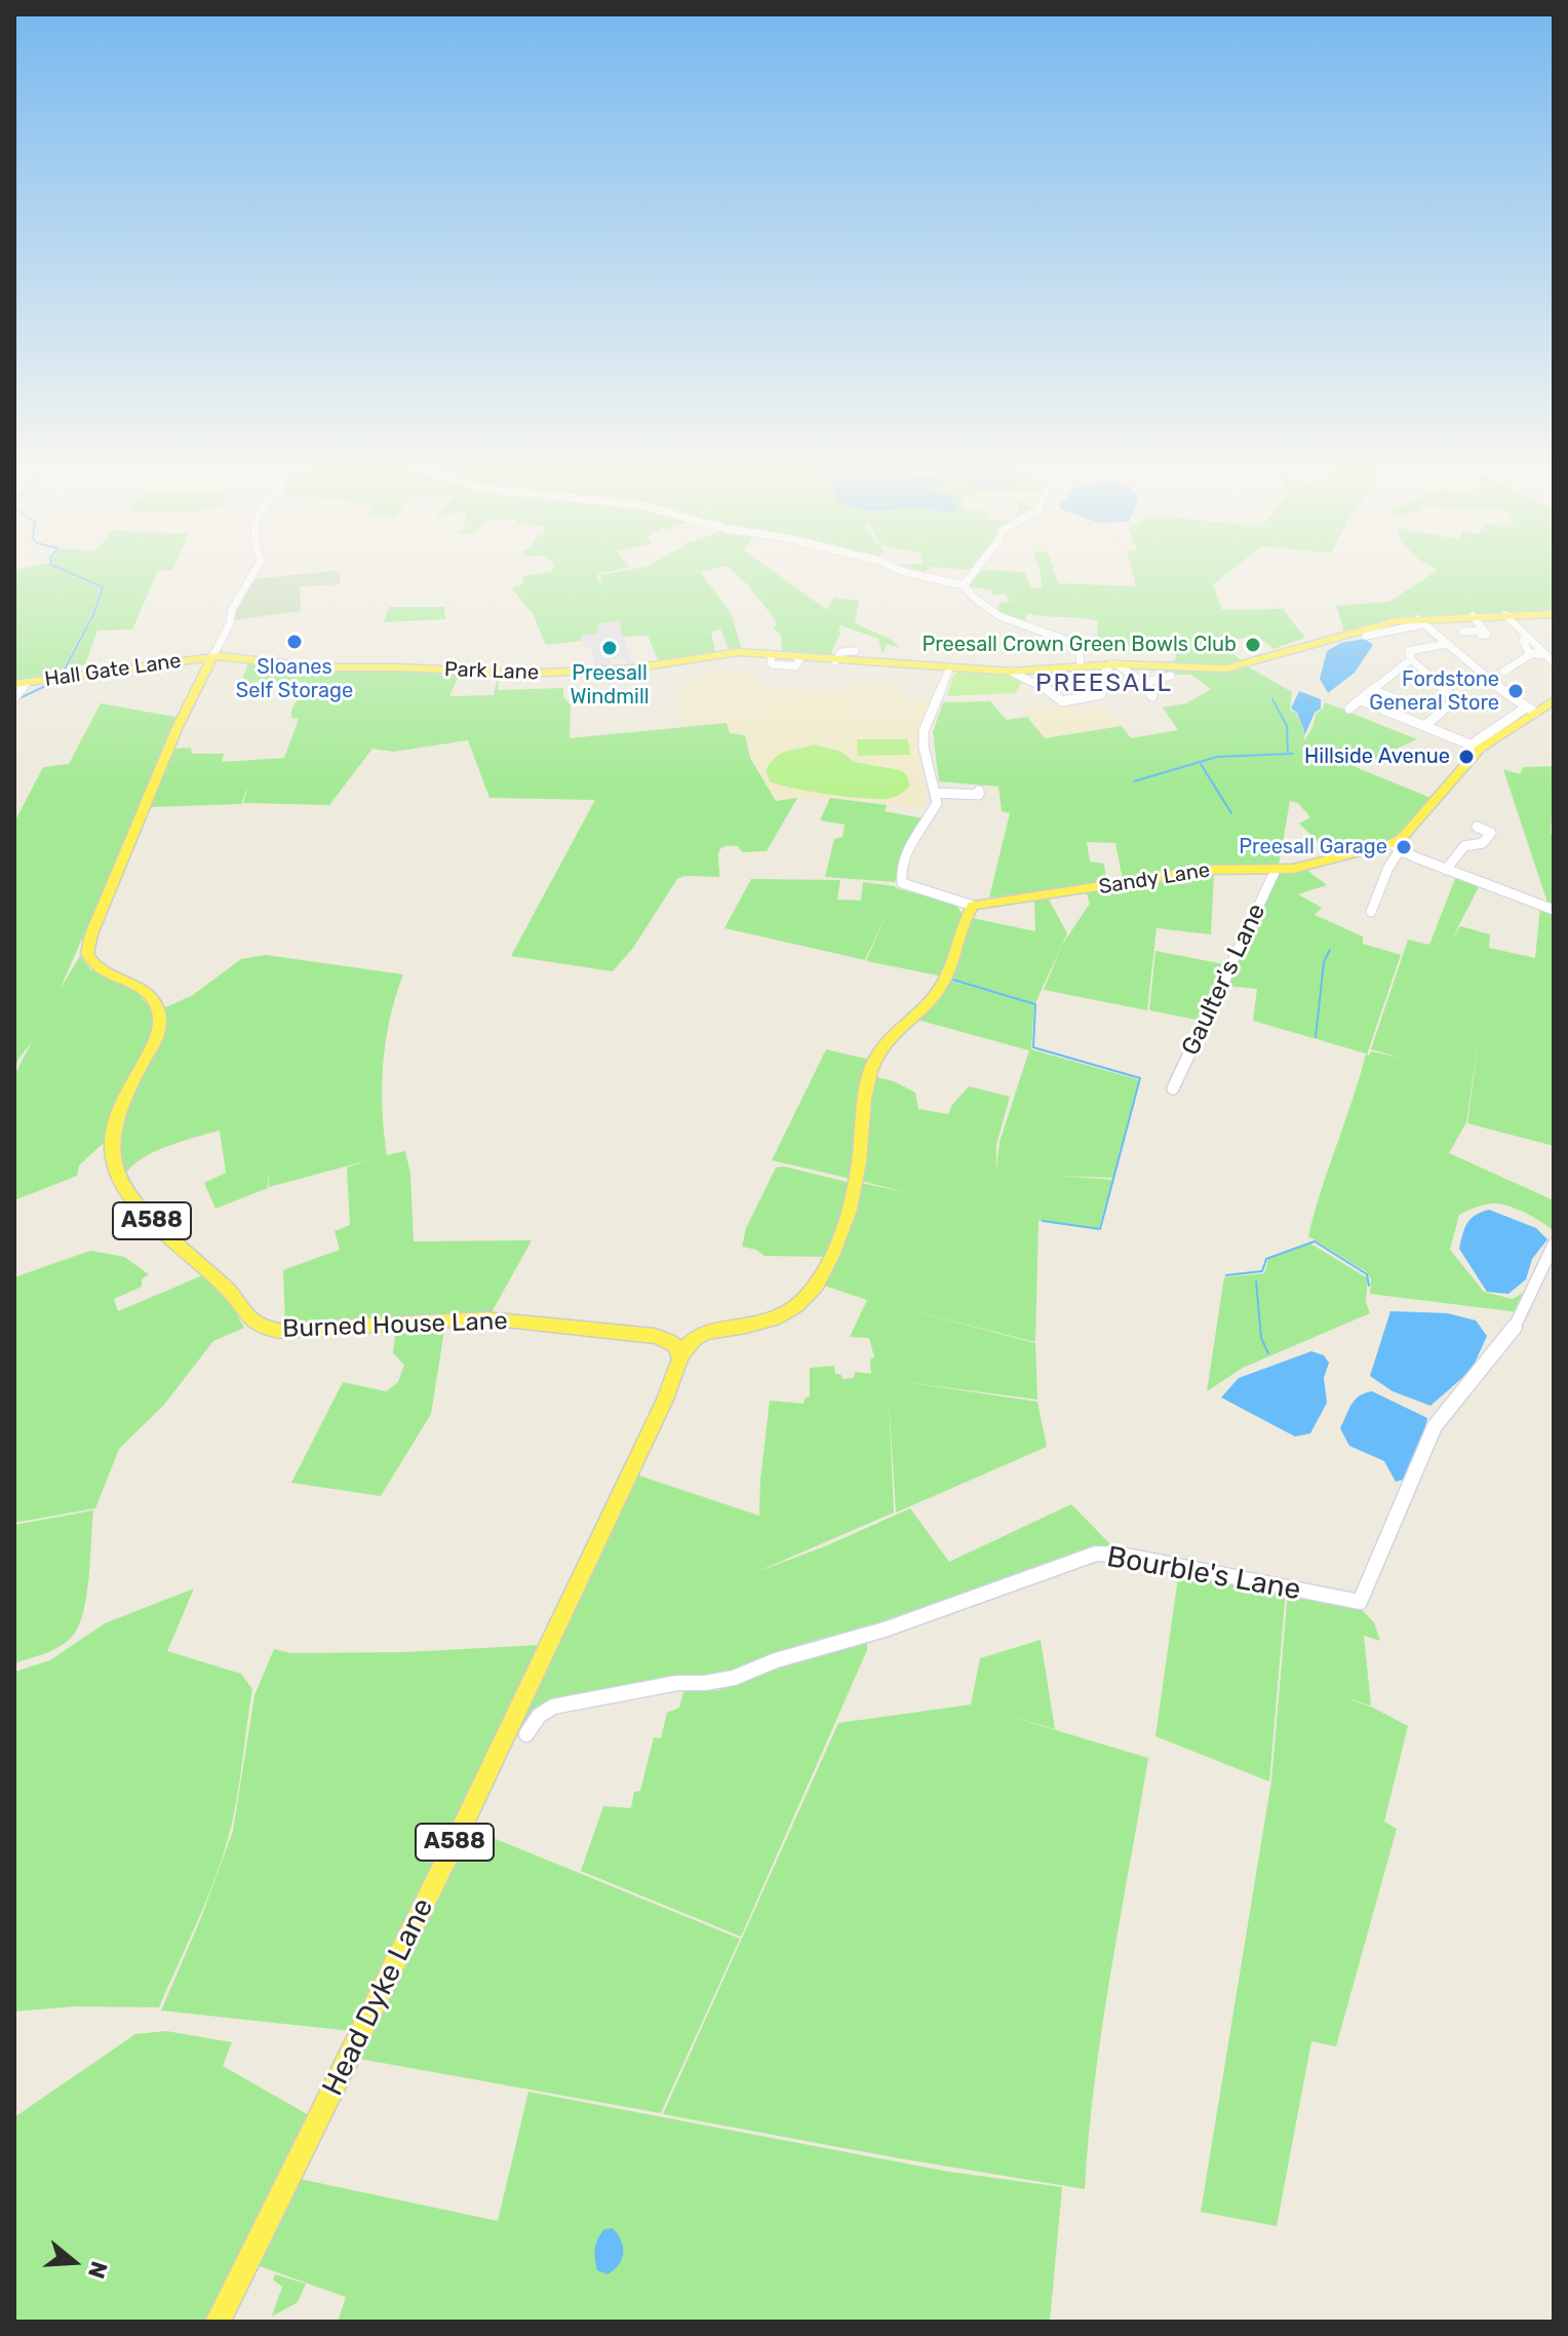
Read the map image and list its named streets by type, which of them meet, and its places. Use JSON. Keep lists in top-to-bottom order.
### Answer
{
  "streets": {
    "main road": [
      "Hall Gate Lane",
      "Park Lane",
      "Sandy Lane",
      "A588",
      "Burned House Lane",
      "Head Dyke Lane"
    ],
    "street": ["Gaulter's Lane", "Bourble's Lane"]
  },
  "crossings": [
    ["Hall Gate Lane", "Park Lane"],
    ["Hall Gate Lane", "Burned House Lane"],
    ["Park Lane", "Burned House Lane"],
    ["Sandy Lane", "Gaulter's Lane"]
  ],
  "districts": ["PREESALL"],
  "places": [
    "Sloanes Self Storage",
    "Preesall Crown Green Bowls Club",
    "Preesall Windmill",
    "Fordstone General Store",
    "Hillside Avenue",
    "Preesall Garage"
  ],
  "north": "right"
}
